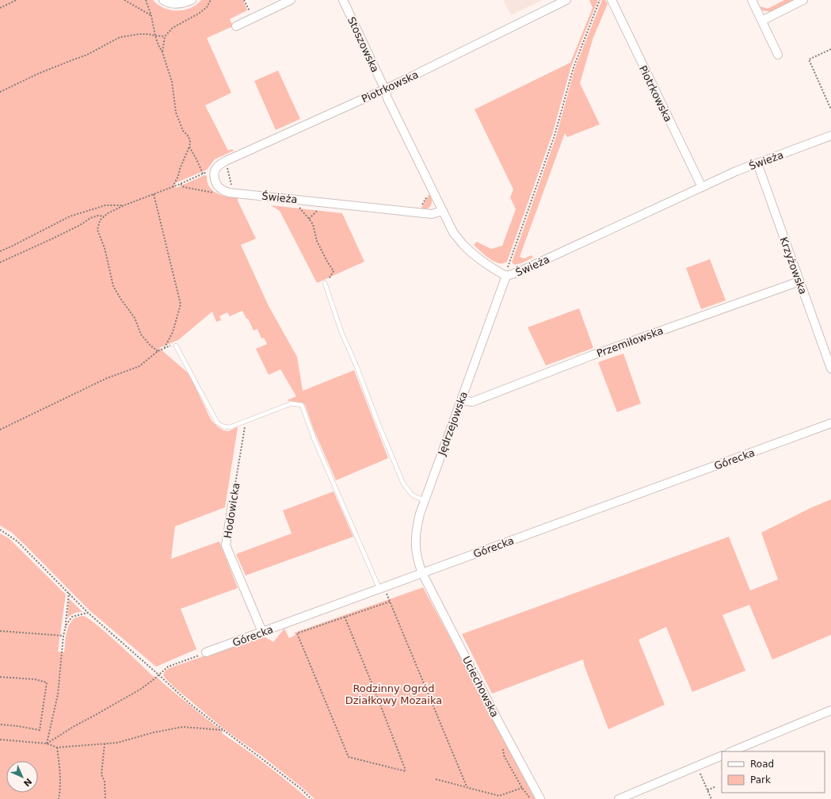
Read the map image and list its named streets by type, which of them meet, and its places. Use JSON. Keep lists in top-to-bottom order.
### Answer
{
  "streets": {
    "street": [
      "Stoszowska",
      "Piotrkowska",
      "Świeża",
      "Krzyżowska",
      "Przemiłowska",
      "Jędrzejowska",
      "Górecka",
      "Hodowicka",
      "Uciechowska"
    ]
  },
  "crossings": [
    ["Stoszowska", "Piotrkowska"],
    ["Stoszowska", "Świeża"],
    ["Piotrkowska", "Świeża"],
    ["Świeża", "Krzyżowska"],
    ["Świeża", "Jędrzejowska"],
    ["Krzyżowska", "Przemiłowska"],
    ["Przemiłowska", "Jędrzejowska"],
    ["Jędrzejowska", "Górecka"],
    ["Jędrzejowska", "Uciechowska"],
    ["Górecka", "Hodowicka"],
    ["Górecka", "Uciechowska"]
  ],
  "parks": ["Rodzinny Ogród Działkowy Mozaika"],
  "legend": ["Road", "Park"],
  "north": "bottom right"
}
